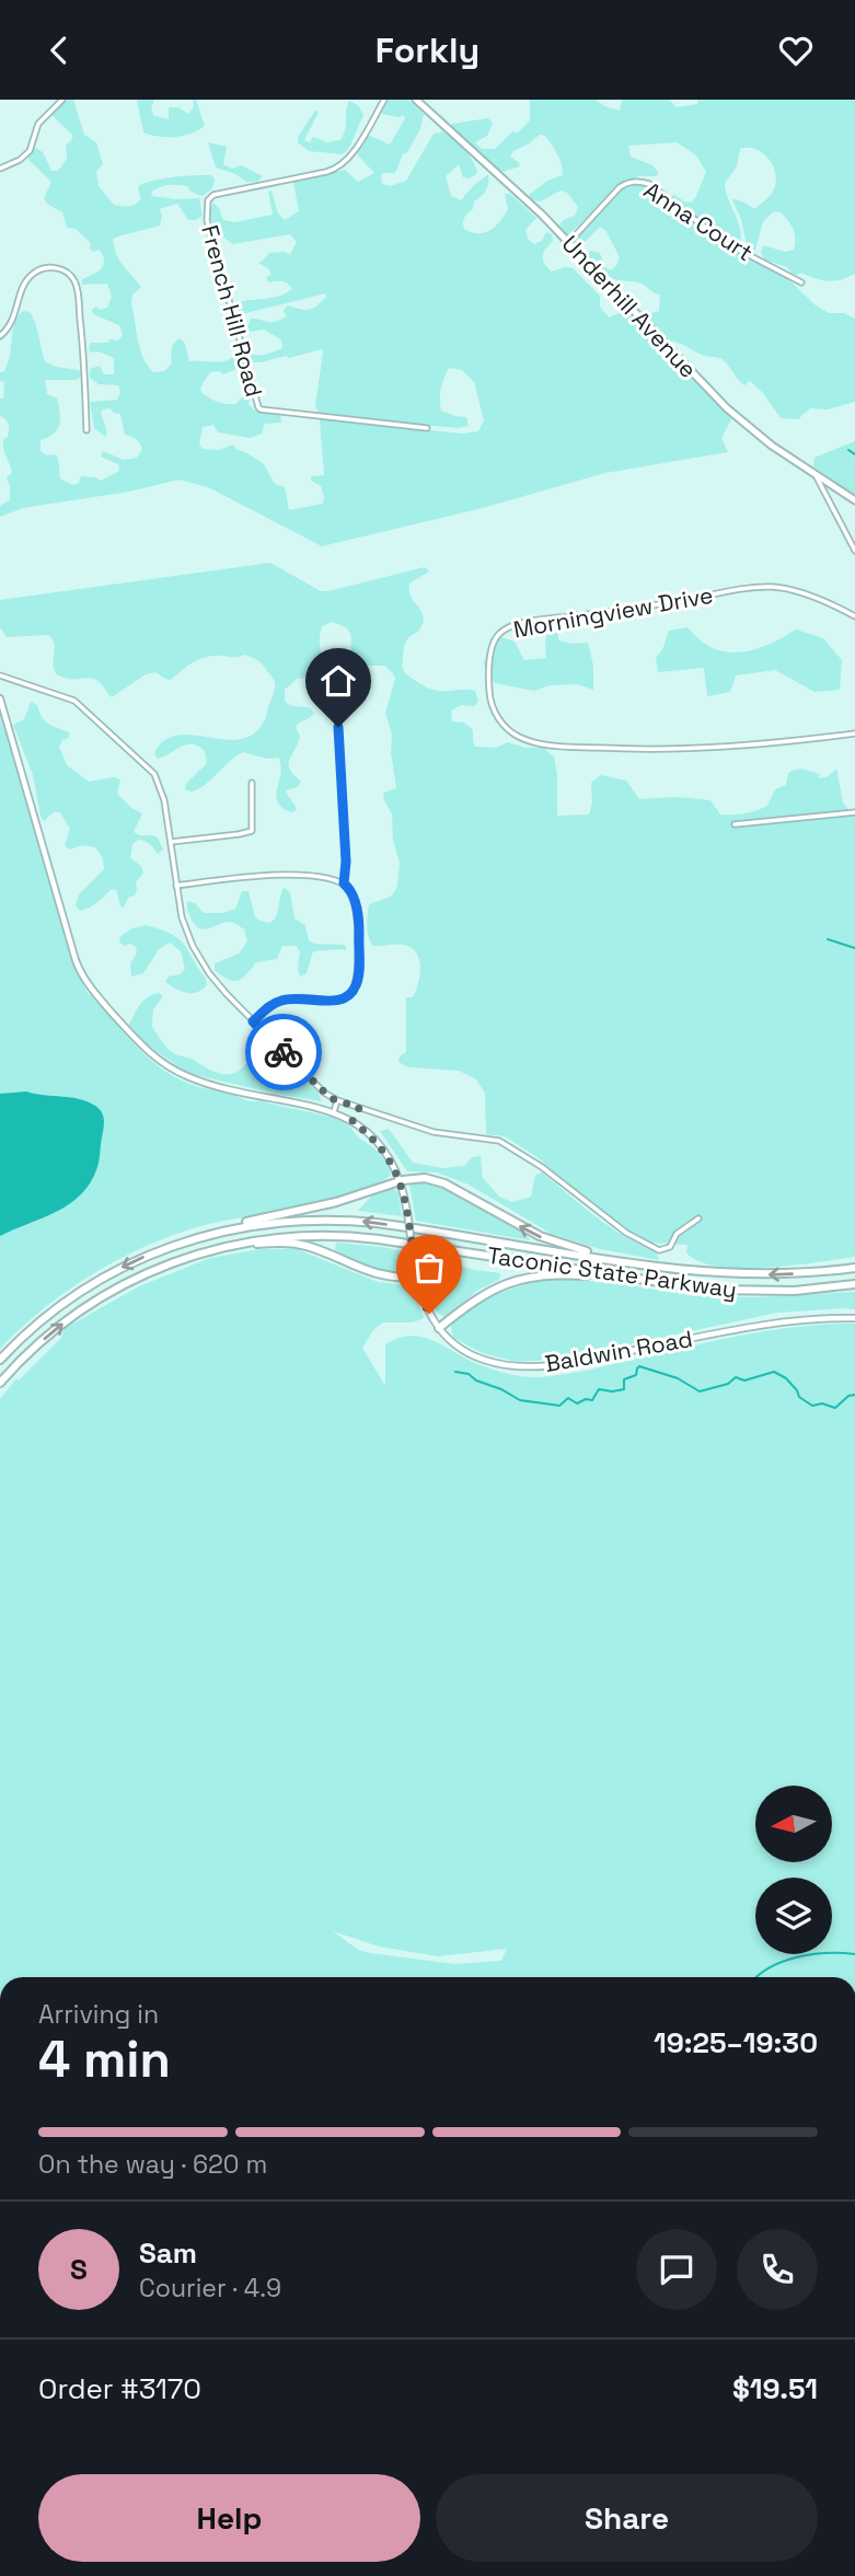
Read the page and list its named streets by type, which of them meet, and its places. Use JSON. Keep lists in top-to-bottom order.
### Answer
{
  "streets": {
    "highway": ["Taconic State Parkway"],
    "main road": ["Underhill Avenue"],
    "street": [
      "Anna Court",
      "French Hill Road",
      "Morningview Drive",
      "Baldwin Road"
    ]
  },
  "crossings": [
    ["Anna Court", "Underhill Avenue"]
  ],
  "north": "left",
  "page": {
    "header": "Forkly",
    "heading": ["4 min", "Arriving in", "19:25–19:30"],
    "panel": [
      "Sam",
      "Courier · 4.9",
      "Order #3170",
      "$19.51"
    ],
    "bar": "On the way · 620 m",
    "round": "S",
    "buttons": ["Help", "Share"]
  }
}
